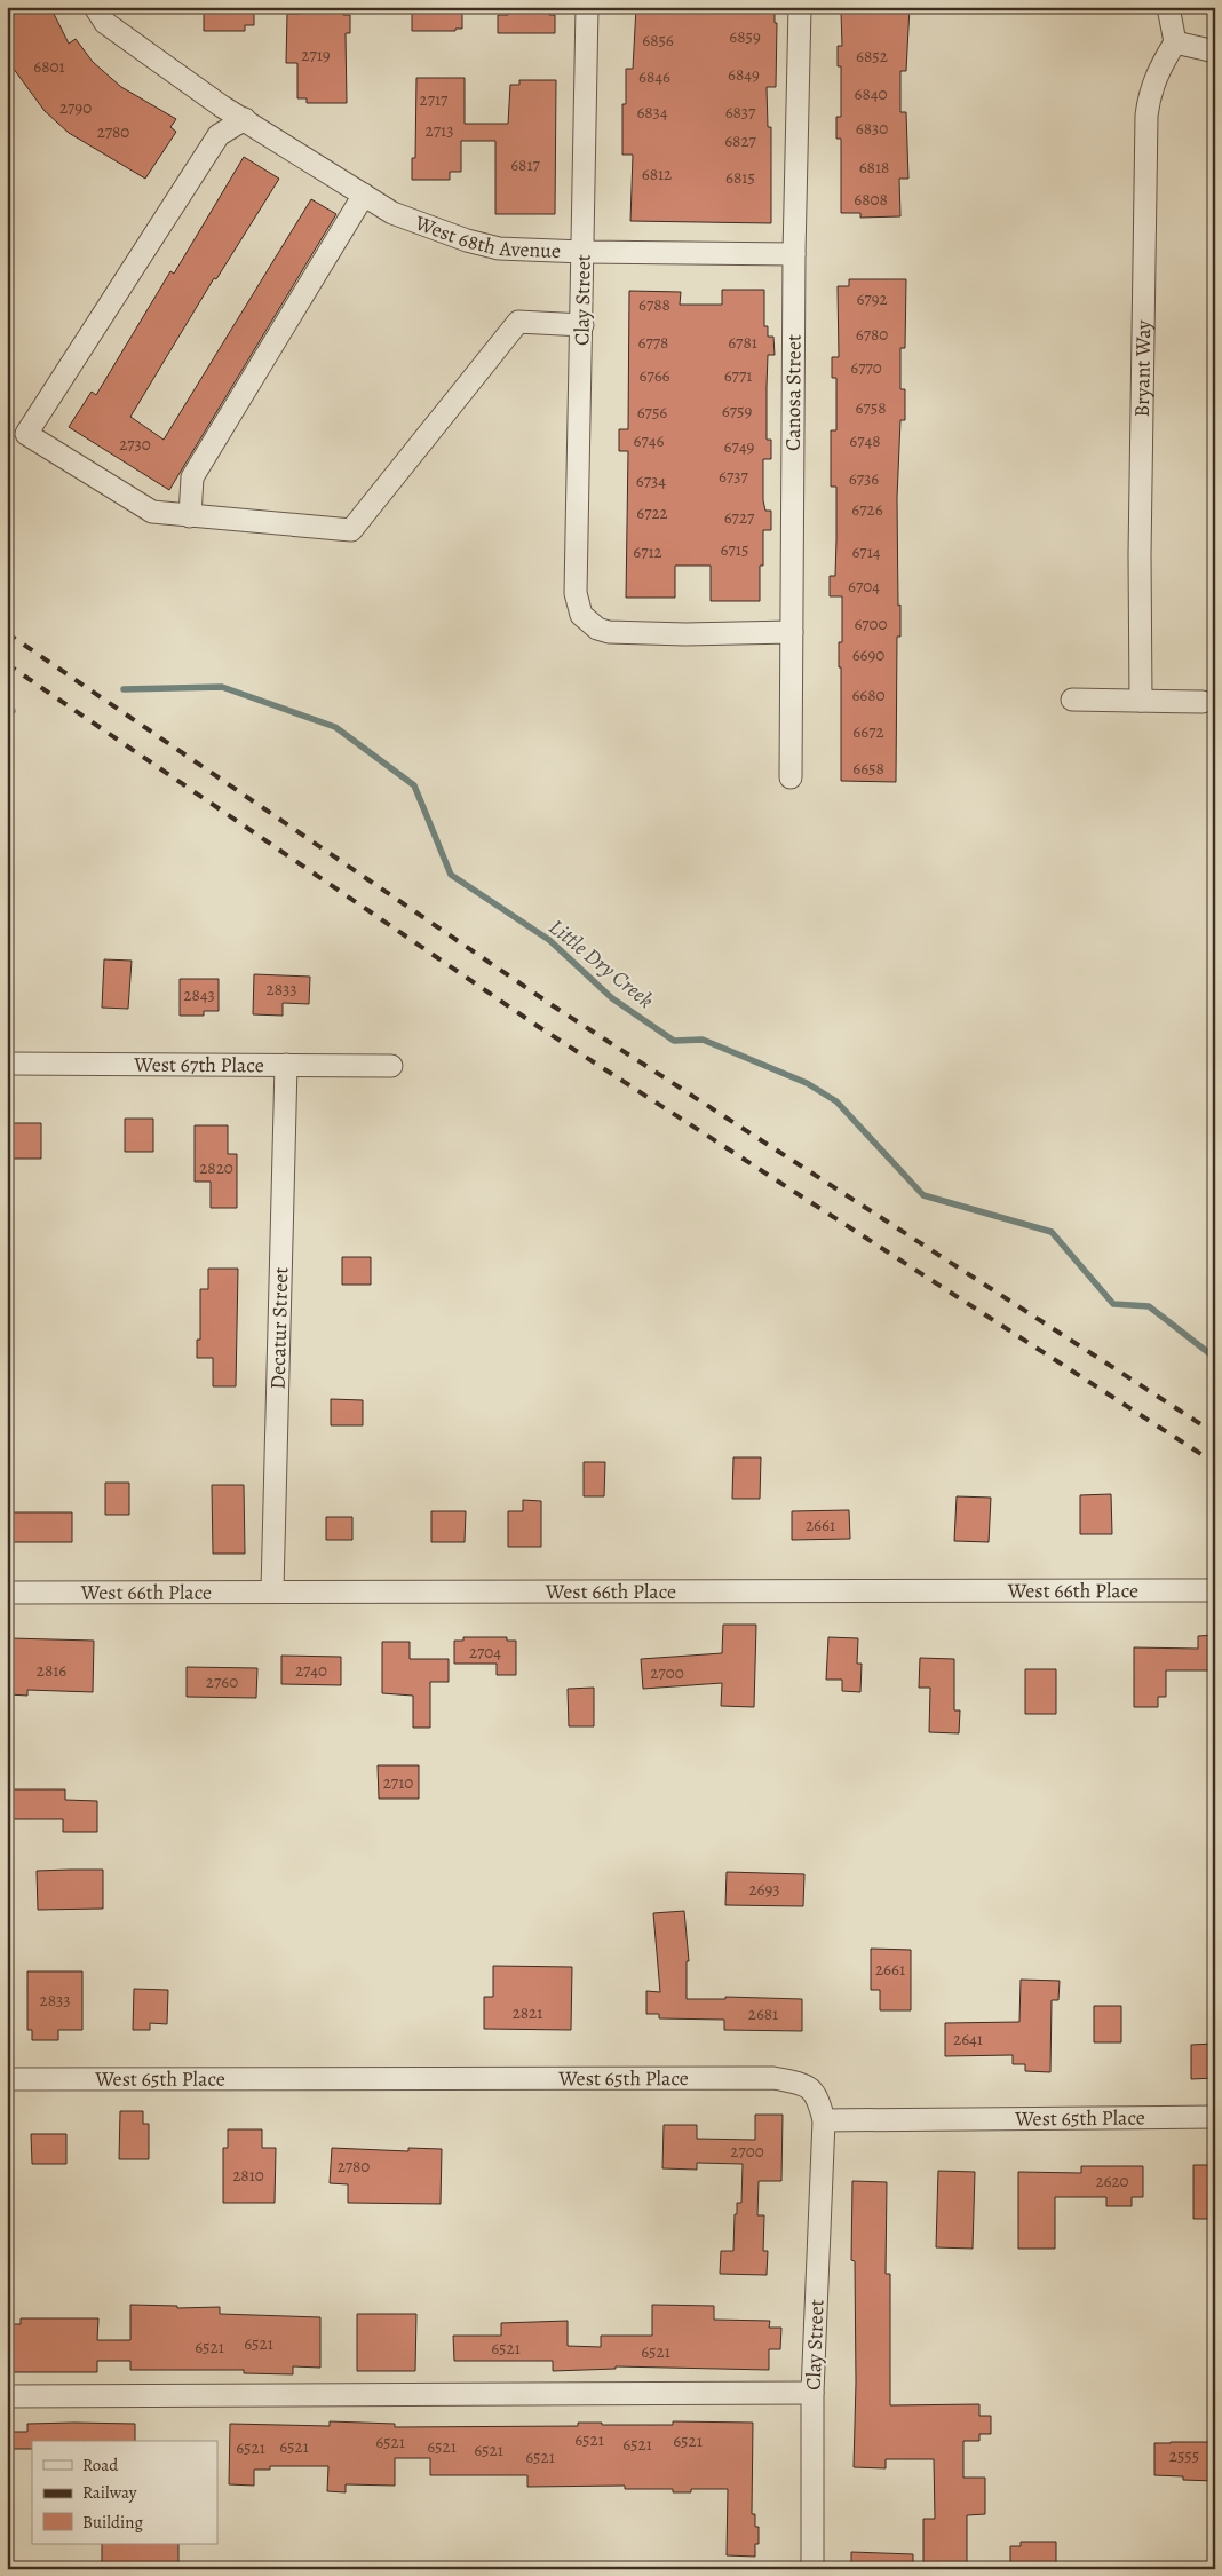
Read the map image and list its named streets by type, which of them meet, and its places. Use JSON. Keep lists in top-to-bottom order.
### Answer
{
  "streets": {
    "street": [
      "West 68th Avenue",
      "Clay Street",
      "Bryant Way",
      "Canosa Street",
      "West 67th Place",
      "Decatur Street",
      "West 66th Place",
      "West 65th Place"
    ]
  },
  "crossings": [
    ["West 68th Avenue", "Clay Street"],
    ["West 68th Avenue", "Canosa Street"],
    ["Clay Street", "Canosa Street"],
    ["Clay Street", "West 65th Place"],
    ["West 67th Place", "Decatur Street"],
    ["Decatur Street", "West 66th Place"]
  ],
  "water": ["Little Dry Creek"],
  "house_numbers": [
    "6859",
    "6856",
    "2719",
    "6852",
    "6801",
    "6849",
    "6846",
    "6840",
    "2717",
    "2790",
    "6834",
    "6837",
    "6830",
    "2713",
    "2780",
    "6827",
    "6817",
    "6818",
    "6812",
    "6815",
    "6808",
    "6792",
    "6788",
    "6780",
    "6778",
    "6781",
    "6770",
    "6766",
    "6771",
    "6758",
    "6759",
    "6756",
    "6746",
    "6748",
    "2730",
    "6749",
    "6737",
    "6736",
    "6734",
    "6726",
    "6722",
    "6727",
    "6715",
    "6712",
    "6714",
    "6704",
    "6700",
    "6690",
    "6680",
    "6672",
    "6658",
    "2833",
    "2843",
    "2820",
    "2661",
    "2704",
    "2816",
    "2740",
    "2700",
    "2760",
    "2710",
    "2693",
    "2661",
    "2833",
    "2821",
    "2681",
    "2641",
    "2700",
    "2780",
    "2810",
    "2620",
    "6521",
    "6521",
    "6521",
    "6521",
    "6521",
    "6521",
    "6521",
    "6521",
    "6521",
    "6521",
    "6521",
    "6521",
    "2555",
    "6521"
  ],
  "legend": ["Road", "Railway", "Building"]
}
